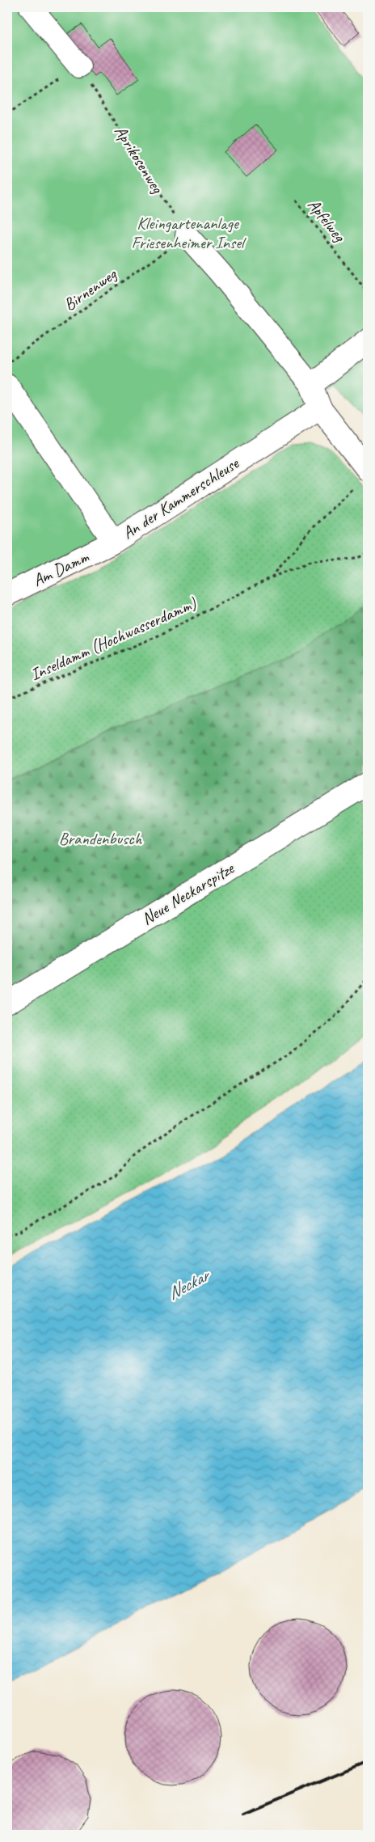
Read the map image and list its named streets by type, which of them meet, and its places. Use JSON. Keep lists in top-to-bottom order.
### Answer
{
  "streets": {
    "lane": ["An der Kammerschleuse", "Am Damm", "Neue Neckarspitze"],
    "path": [
      "Aprikosenweg",
      "Apfelweg",
      "Birnenweg",
      "Inseldamm (Hochwasserdamm)"
    ]
  },
  "crossings": [
    ["Aprikosenweg", "Birnenweg"],
    ["An der Kammerschleuse", "Am Damm"]
  ],
  "water": ["Neckar"],
  "parks": ["Kleingartenanlage Friesenheimer Insel", "Brandenbusch"]
}
